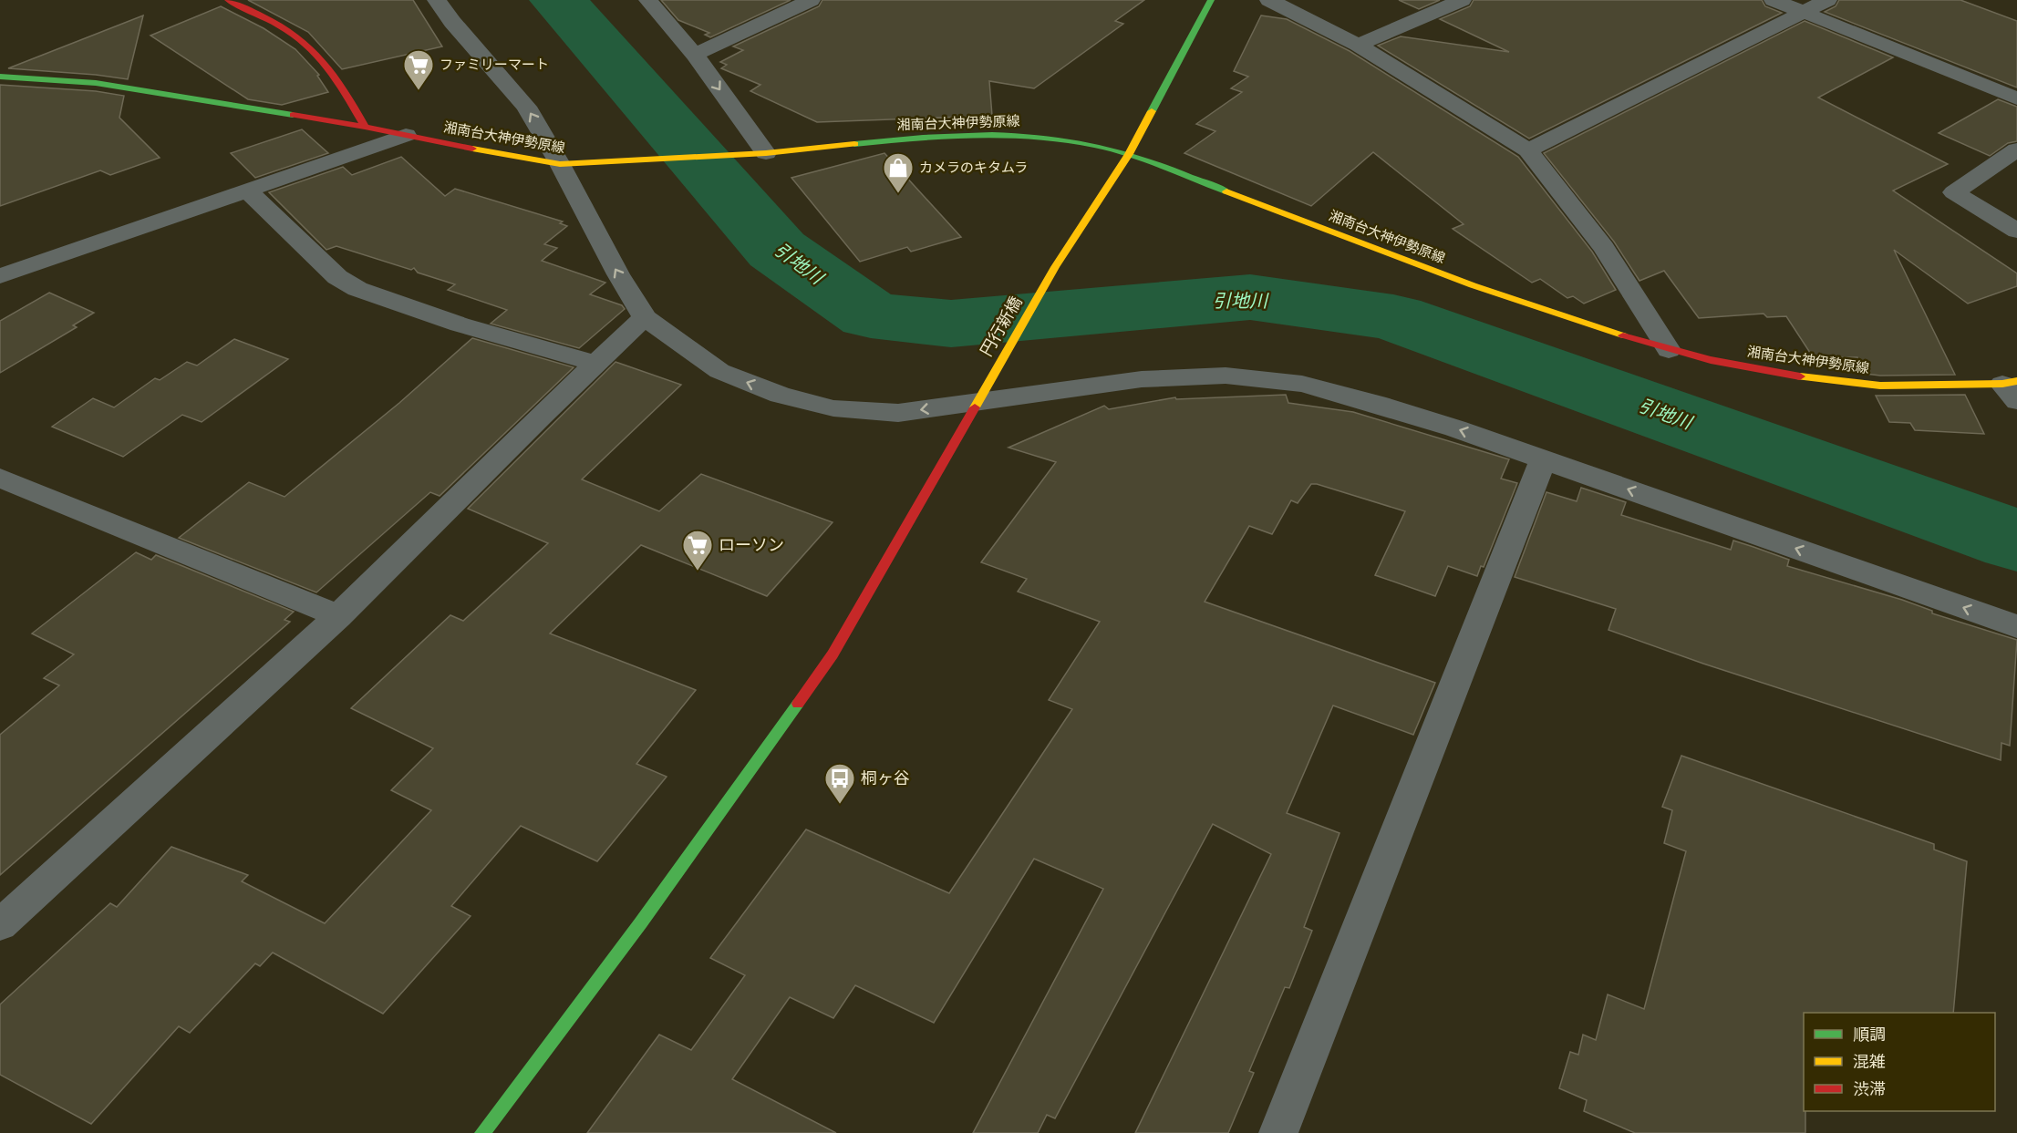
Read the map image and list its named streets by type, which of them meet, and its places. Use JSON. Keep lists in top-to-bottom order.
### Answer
{
  "streets": {
    "main road": ["湘南台大神伊勢原線", "円行新橋"]
  },
  "crossings": [
    ["湘南台大神伊勢原線", "円行新橋"]
  ],
  "water": ["引地川"],
  "places": {
    "supermarket": ["ファミリーマート", "ローソン"],
    "shop": ["カメラのキタムラ"],
    "bus stop": ["桐ヶ谷"]
  },
  "legend": ["順調", "混雑", "渋滞"]
}
